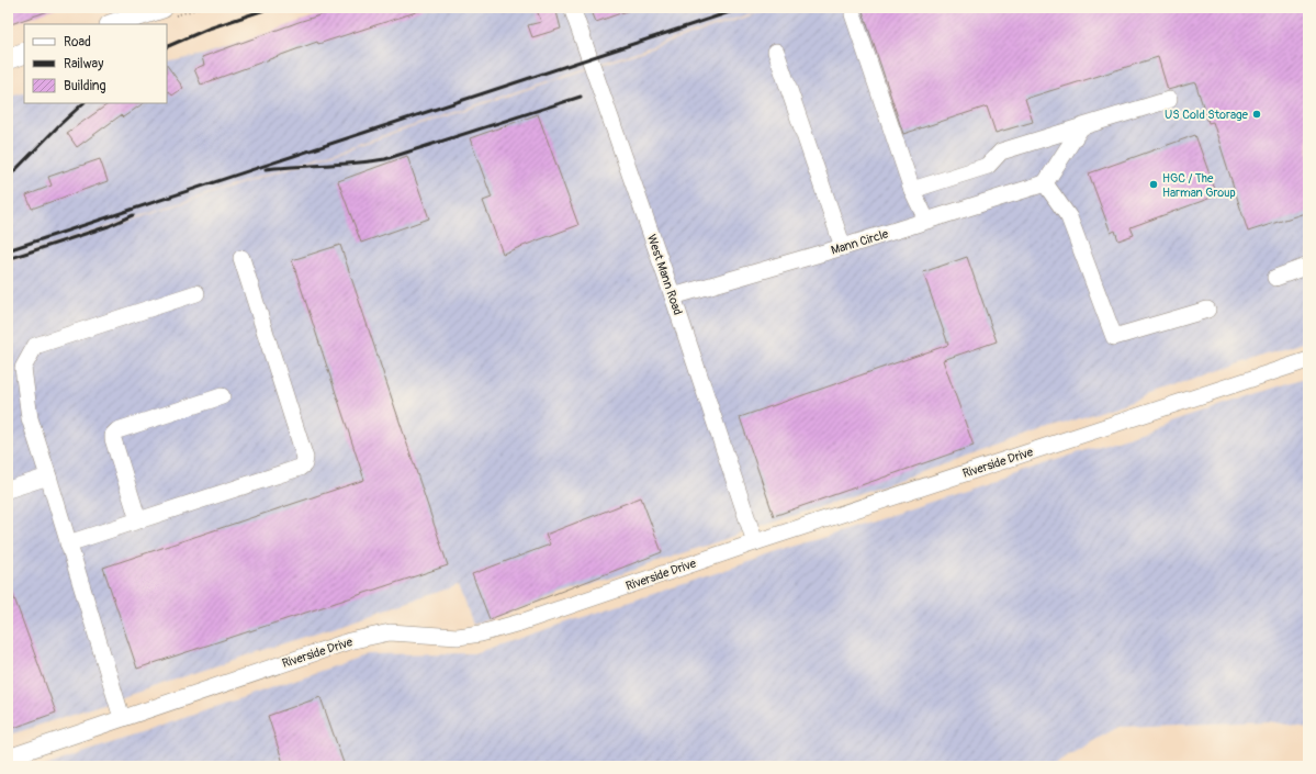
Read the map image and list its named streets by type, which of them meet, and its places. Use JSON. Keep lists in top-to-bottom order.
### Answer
{
  "streets": {
    "street": ["Mann Circle", "West Mann Road", "Riverside Drive"]
  },
  "crossings": [
    ["Mann Circle", "West Mann Road"],
    ["West Mann Road", "Riverside Drive"]
  ],
  "places": ["US Cold Storage", "HGC / The Harman Group"],
  "legend": ["Road", "Railway", "Building"]
}
